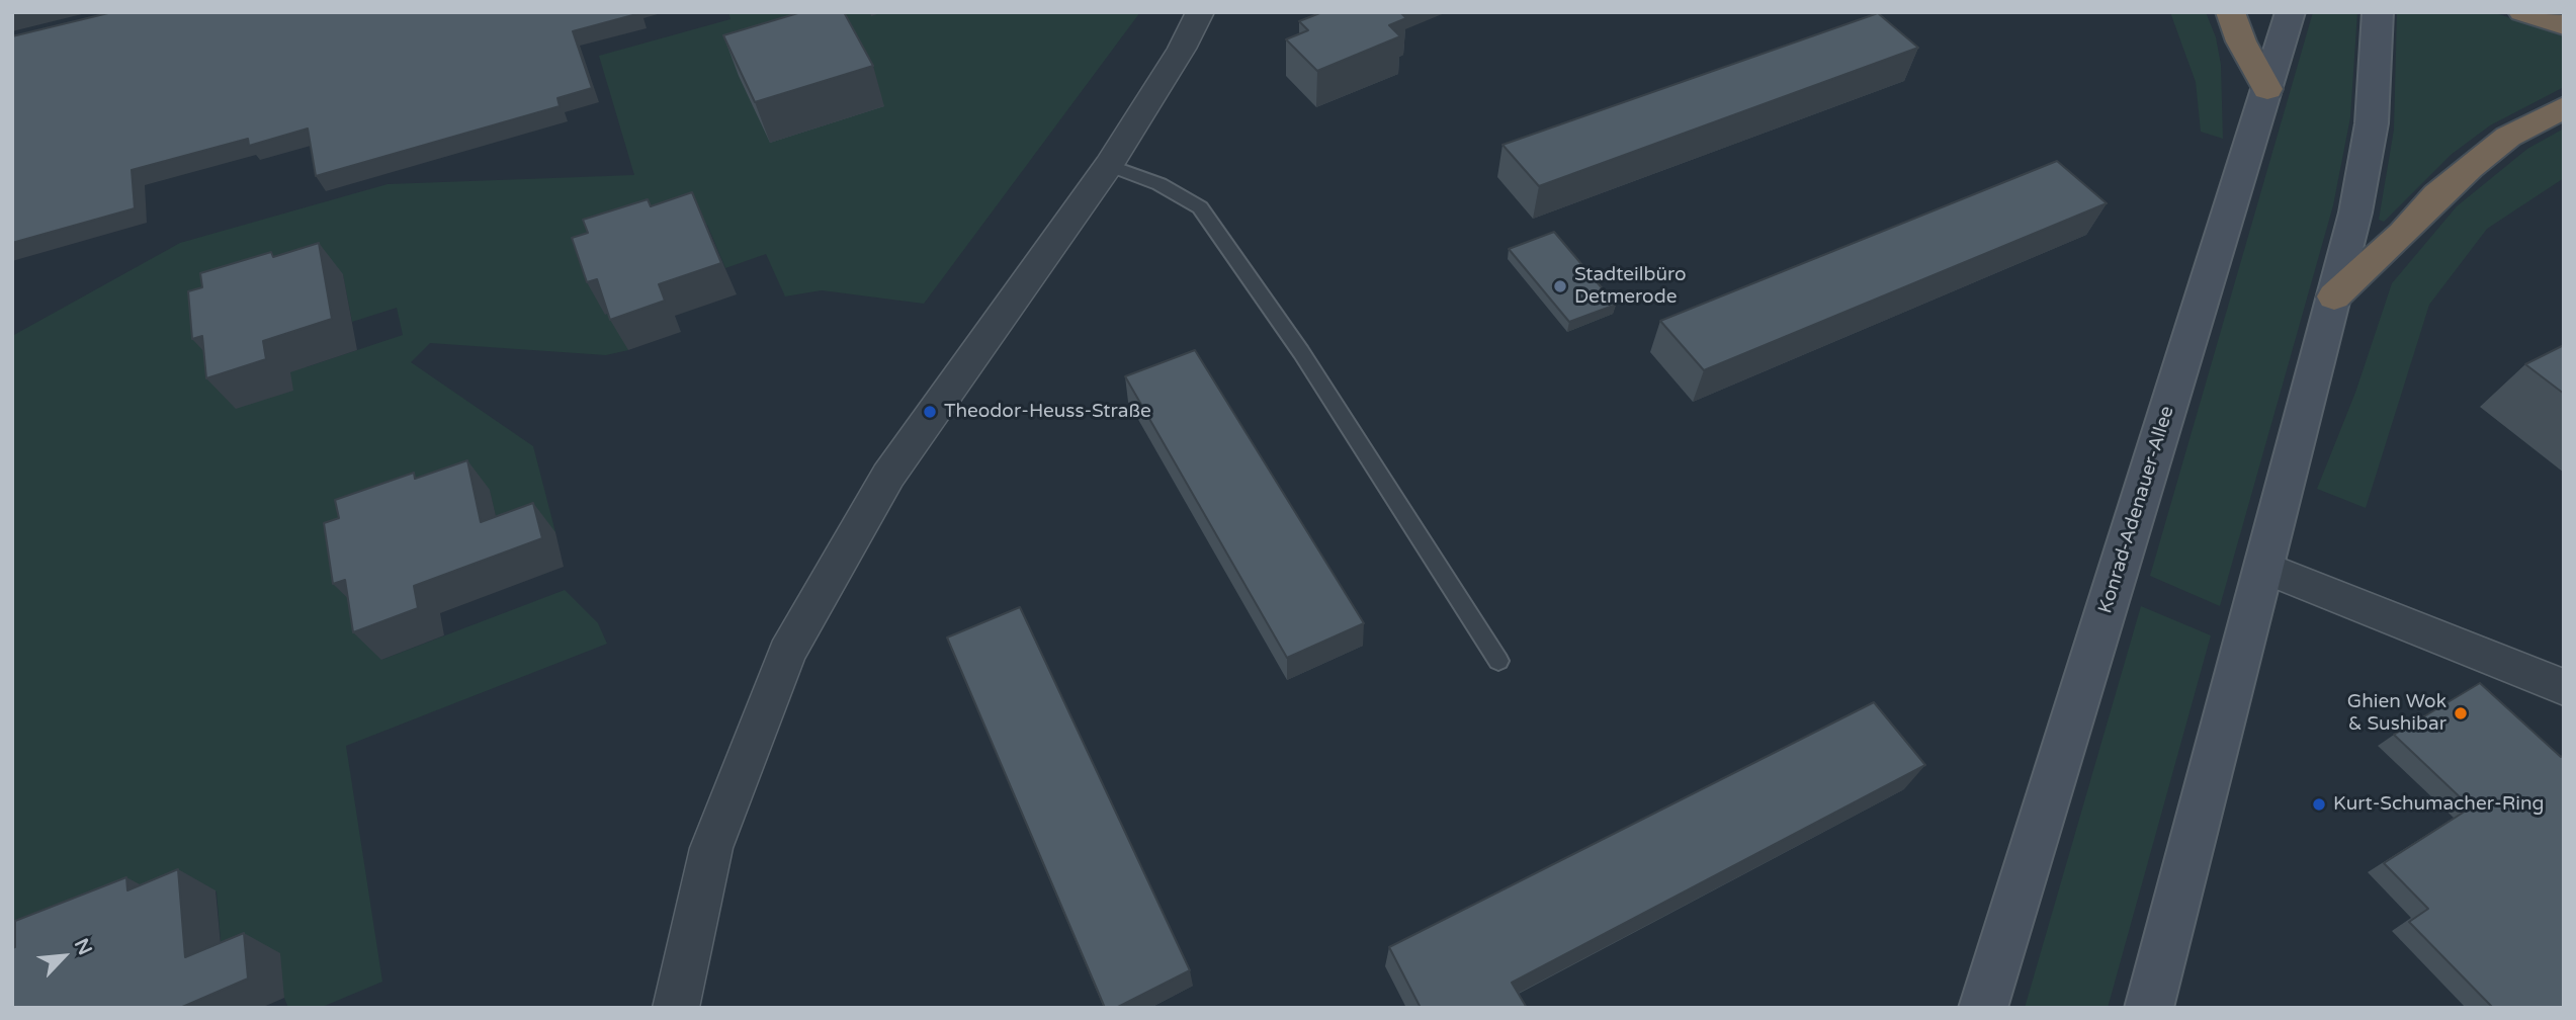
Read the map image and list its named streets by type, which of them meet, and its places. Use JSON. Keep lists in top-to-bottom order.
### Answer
{
  "streets": {
    "street": ["Konrad-Adenauer-Allee"]
  },
  "places": [
    "Stadteilbüro Detmerode",
    "Theodor-Heuss-Straße",
    "Ghien Wok & Sushibar",
    "Kurt-Schumacher-Ring"
  ],
  "north": "top right"
}
